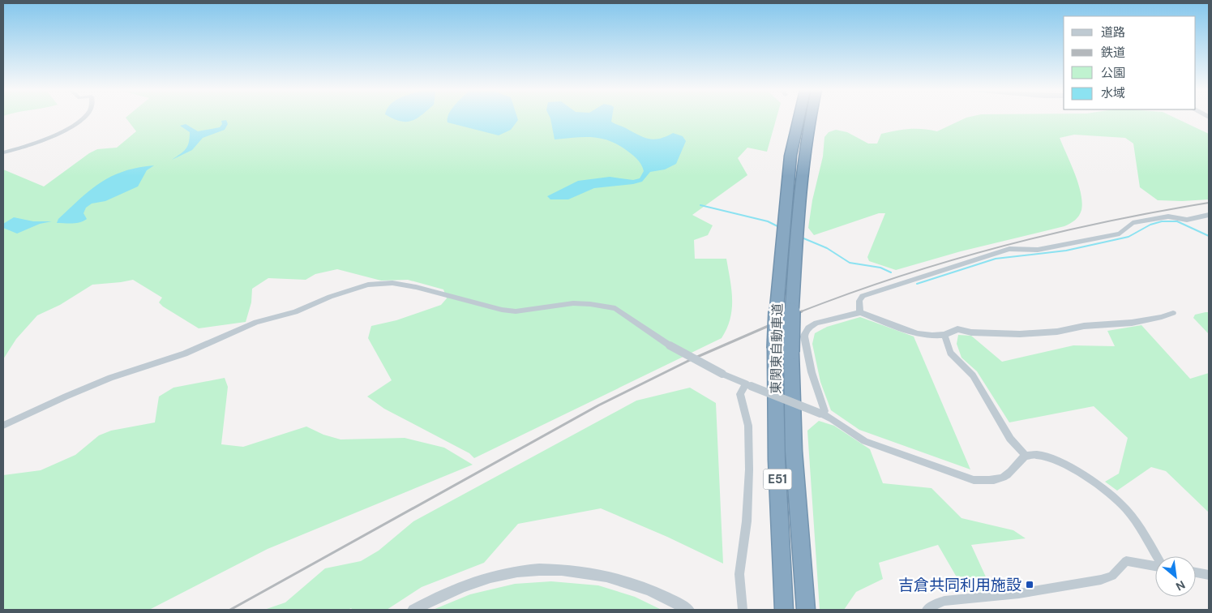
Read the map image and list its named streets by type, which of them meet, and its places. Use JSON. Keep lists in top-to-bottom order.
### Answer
{
  "streets": {
    "highway": ["東関東自動車道", "E51"]
  },
  "places": {
    "transit": ["吉倉共同利用施設"]
  },
  "legend": [
    "道路",
    "鉄道",
    "公園",
    "水域"
  ],
  "north": "bottom right"
}
